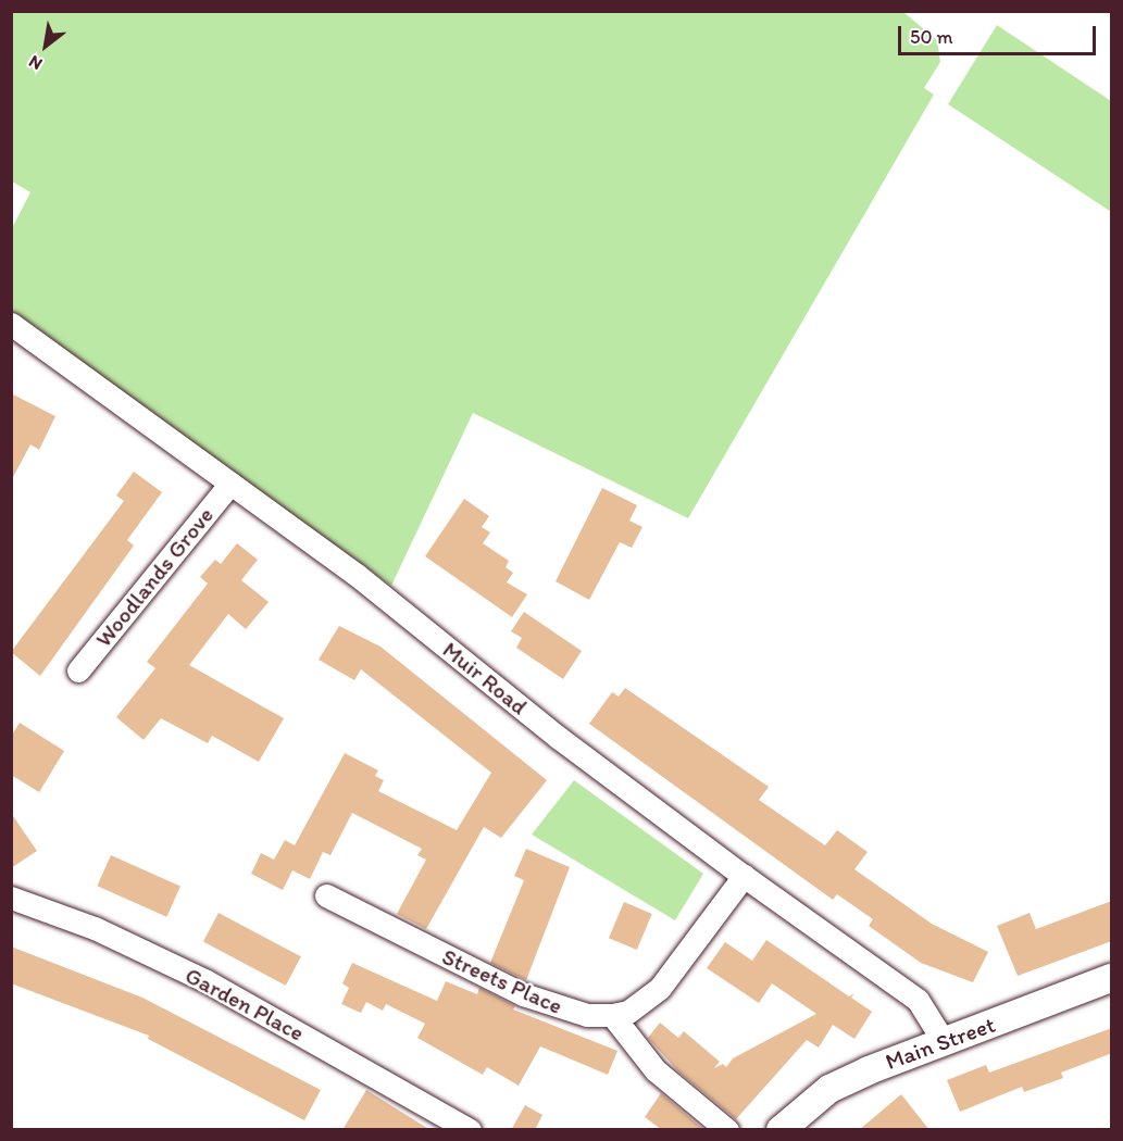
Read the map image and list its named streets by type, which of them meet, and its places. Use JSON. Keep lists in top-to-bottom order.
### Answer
{
  "streets": {
    "street": [
      "Woodlands Grove",
      "Muir Road",
      "Streets Place",
      "Garden Place",
      "Main Street"
    ]
  },
  "crossings": [
    ["Woodlands Grove", "Muir Road"],
    ["Muir Road", "Streets Place"],
    ["Muir Road", "Main Street"]
  ],
  "scale_bar": "50 m",
  "north": "bottom left"
}
